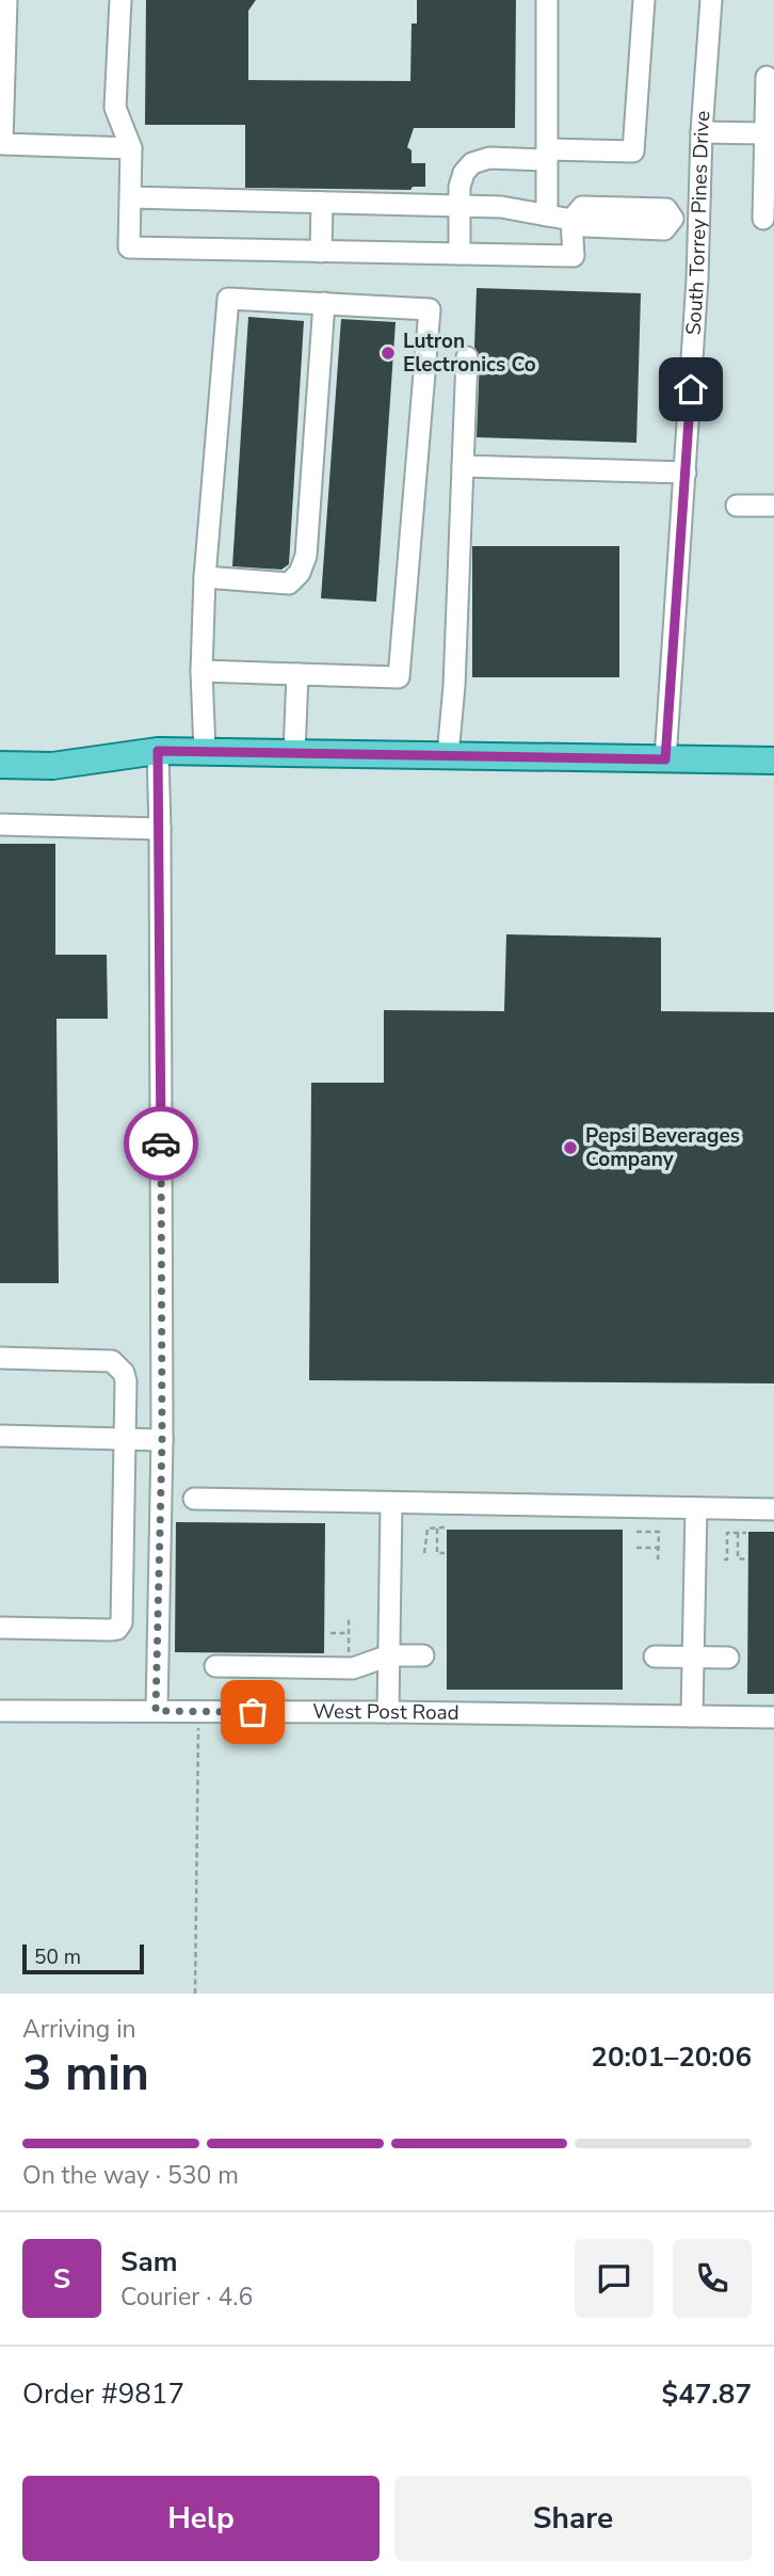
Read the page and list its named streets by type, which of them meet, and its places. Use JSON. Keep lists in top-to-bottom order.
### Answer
{
  "streets": {
    "street": ["South Torrey Pines Drive", "West Post Road"]
  },
  "places": ["Lutron Electronics Co", "Pepsi Beverages Company"],
  "scale_bar": "50 m",
  "page": {
    "scale": "50 m",
    "heading": ["3 min", "Arriving in", "20:01–20:06"],
    "panel": [
      "Sam",
      "Courier · 4.6",
      "Order #9817",
      "$47.87"
    ],
    "bar": "On the way · 530 m",
    "round": "S",
    "buttons": ["Help", "Share"]
  }
}
